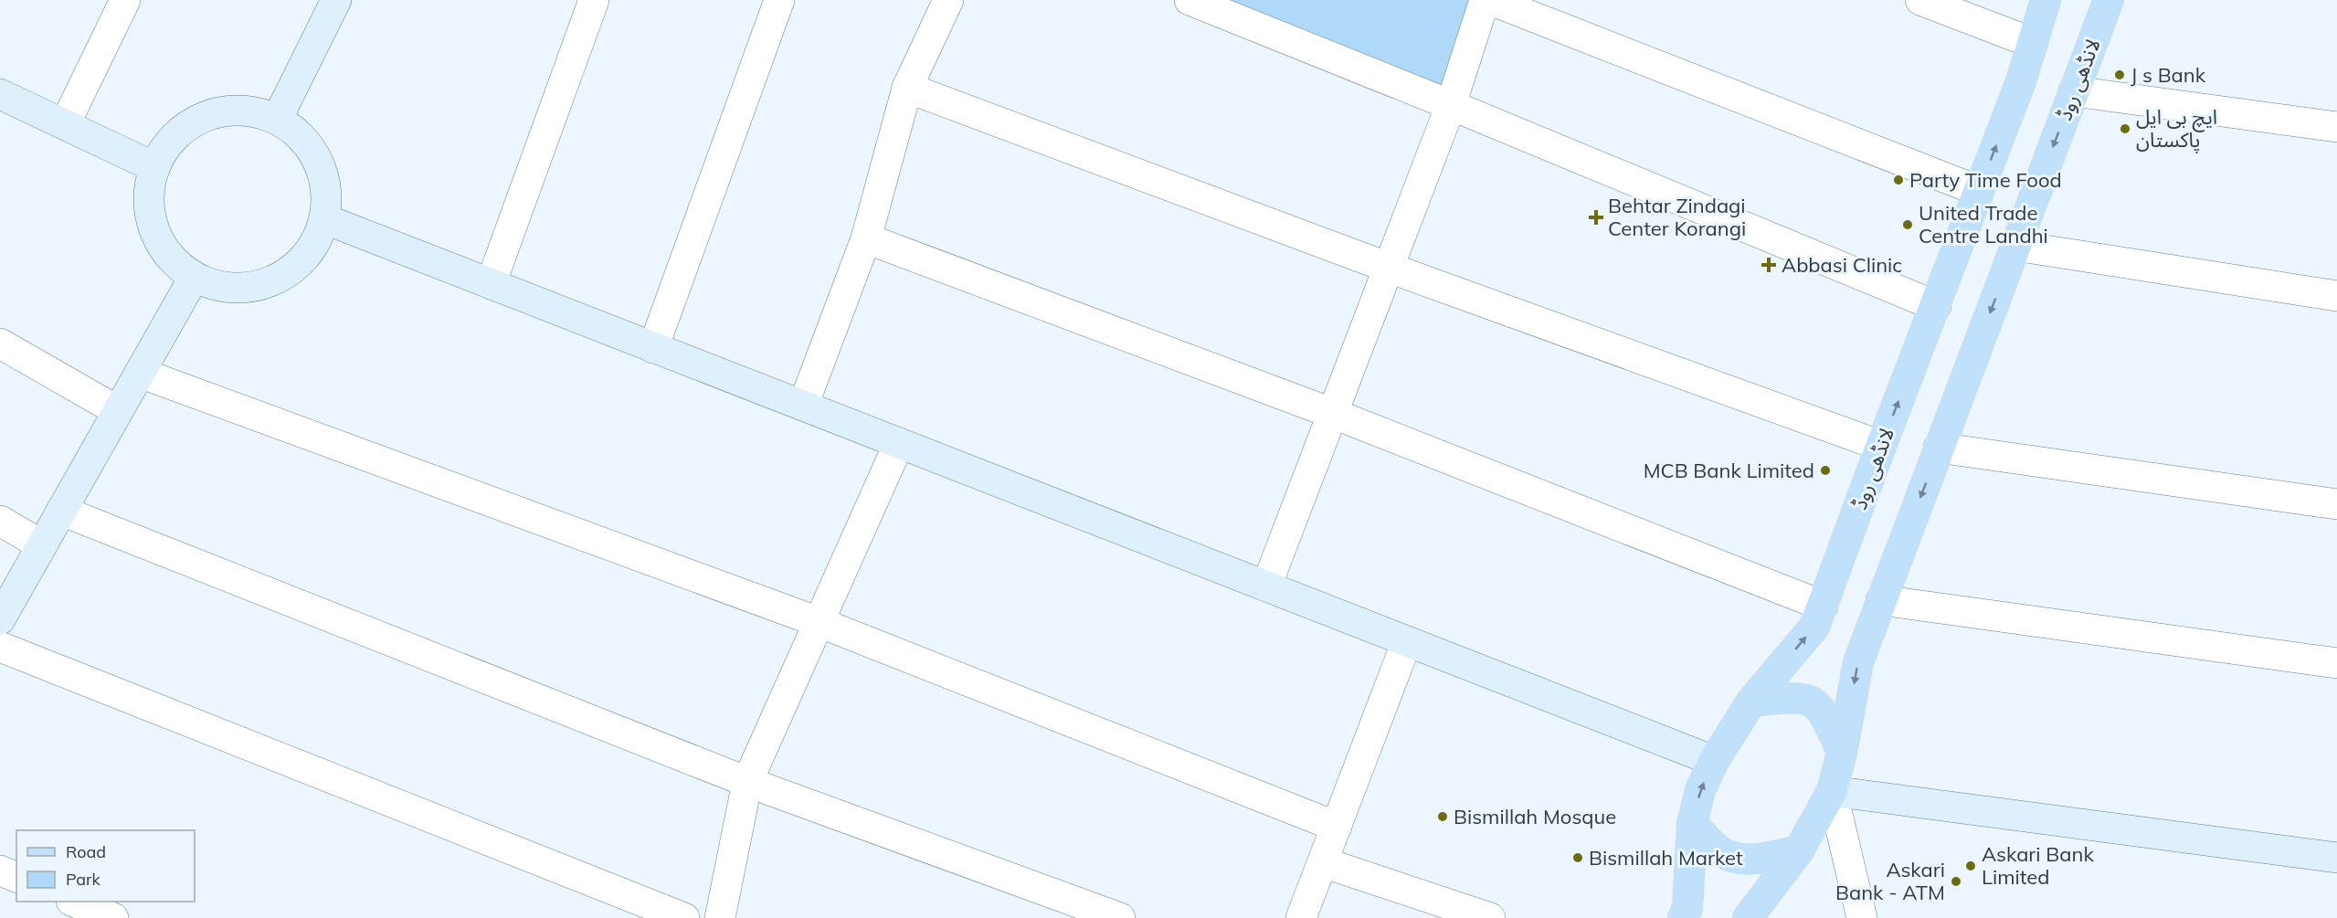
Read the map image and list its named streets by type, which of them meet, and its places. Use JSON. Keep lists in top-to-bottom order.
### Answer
{
  "streets": {
    "main road": ["لانڈھی روڈ"]
  },
  "places": {
    "other": [
      "J s Bank",
      "ایچ بی ایل پاکستان",
      "Party Time Food",
      "United Trade Centre Landhi",
      "MCB Bank Limited",
      "Bismillah Mosque",
      "Bismillah Market",
      "Askari Bank Limited",
      "Askari Bank - ATM"
    ],
    "health": ["Behtar Zindagi Center Korangi", "Abbasi Clinic"]
  },
  "legend": ["Road", "Park"]
}
